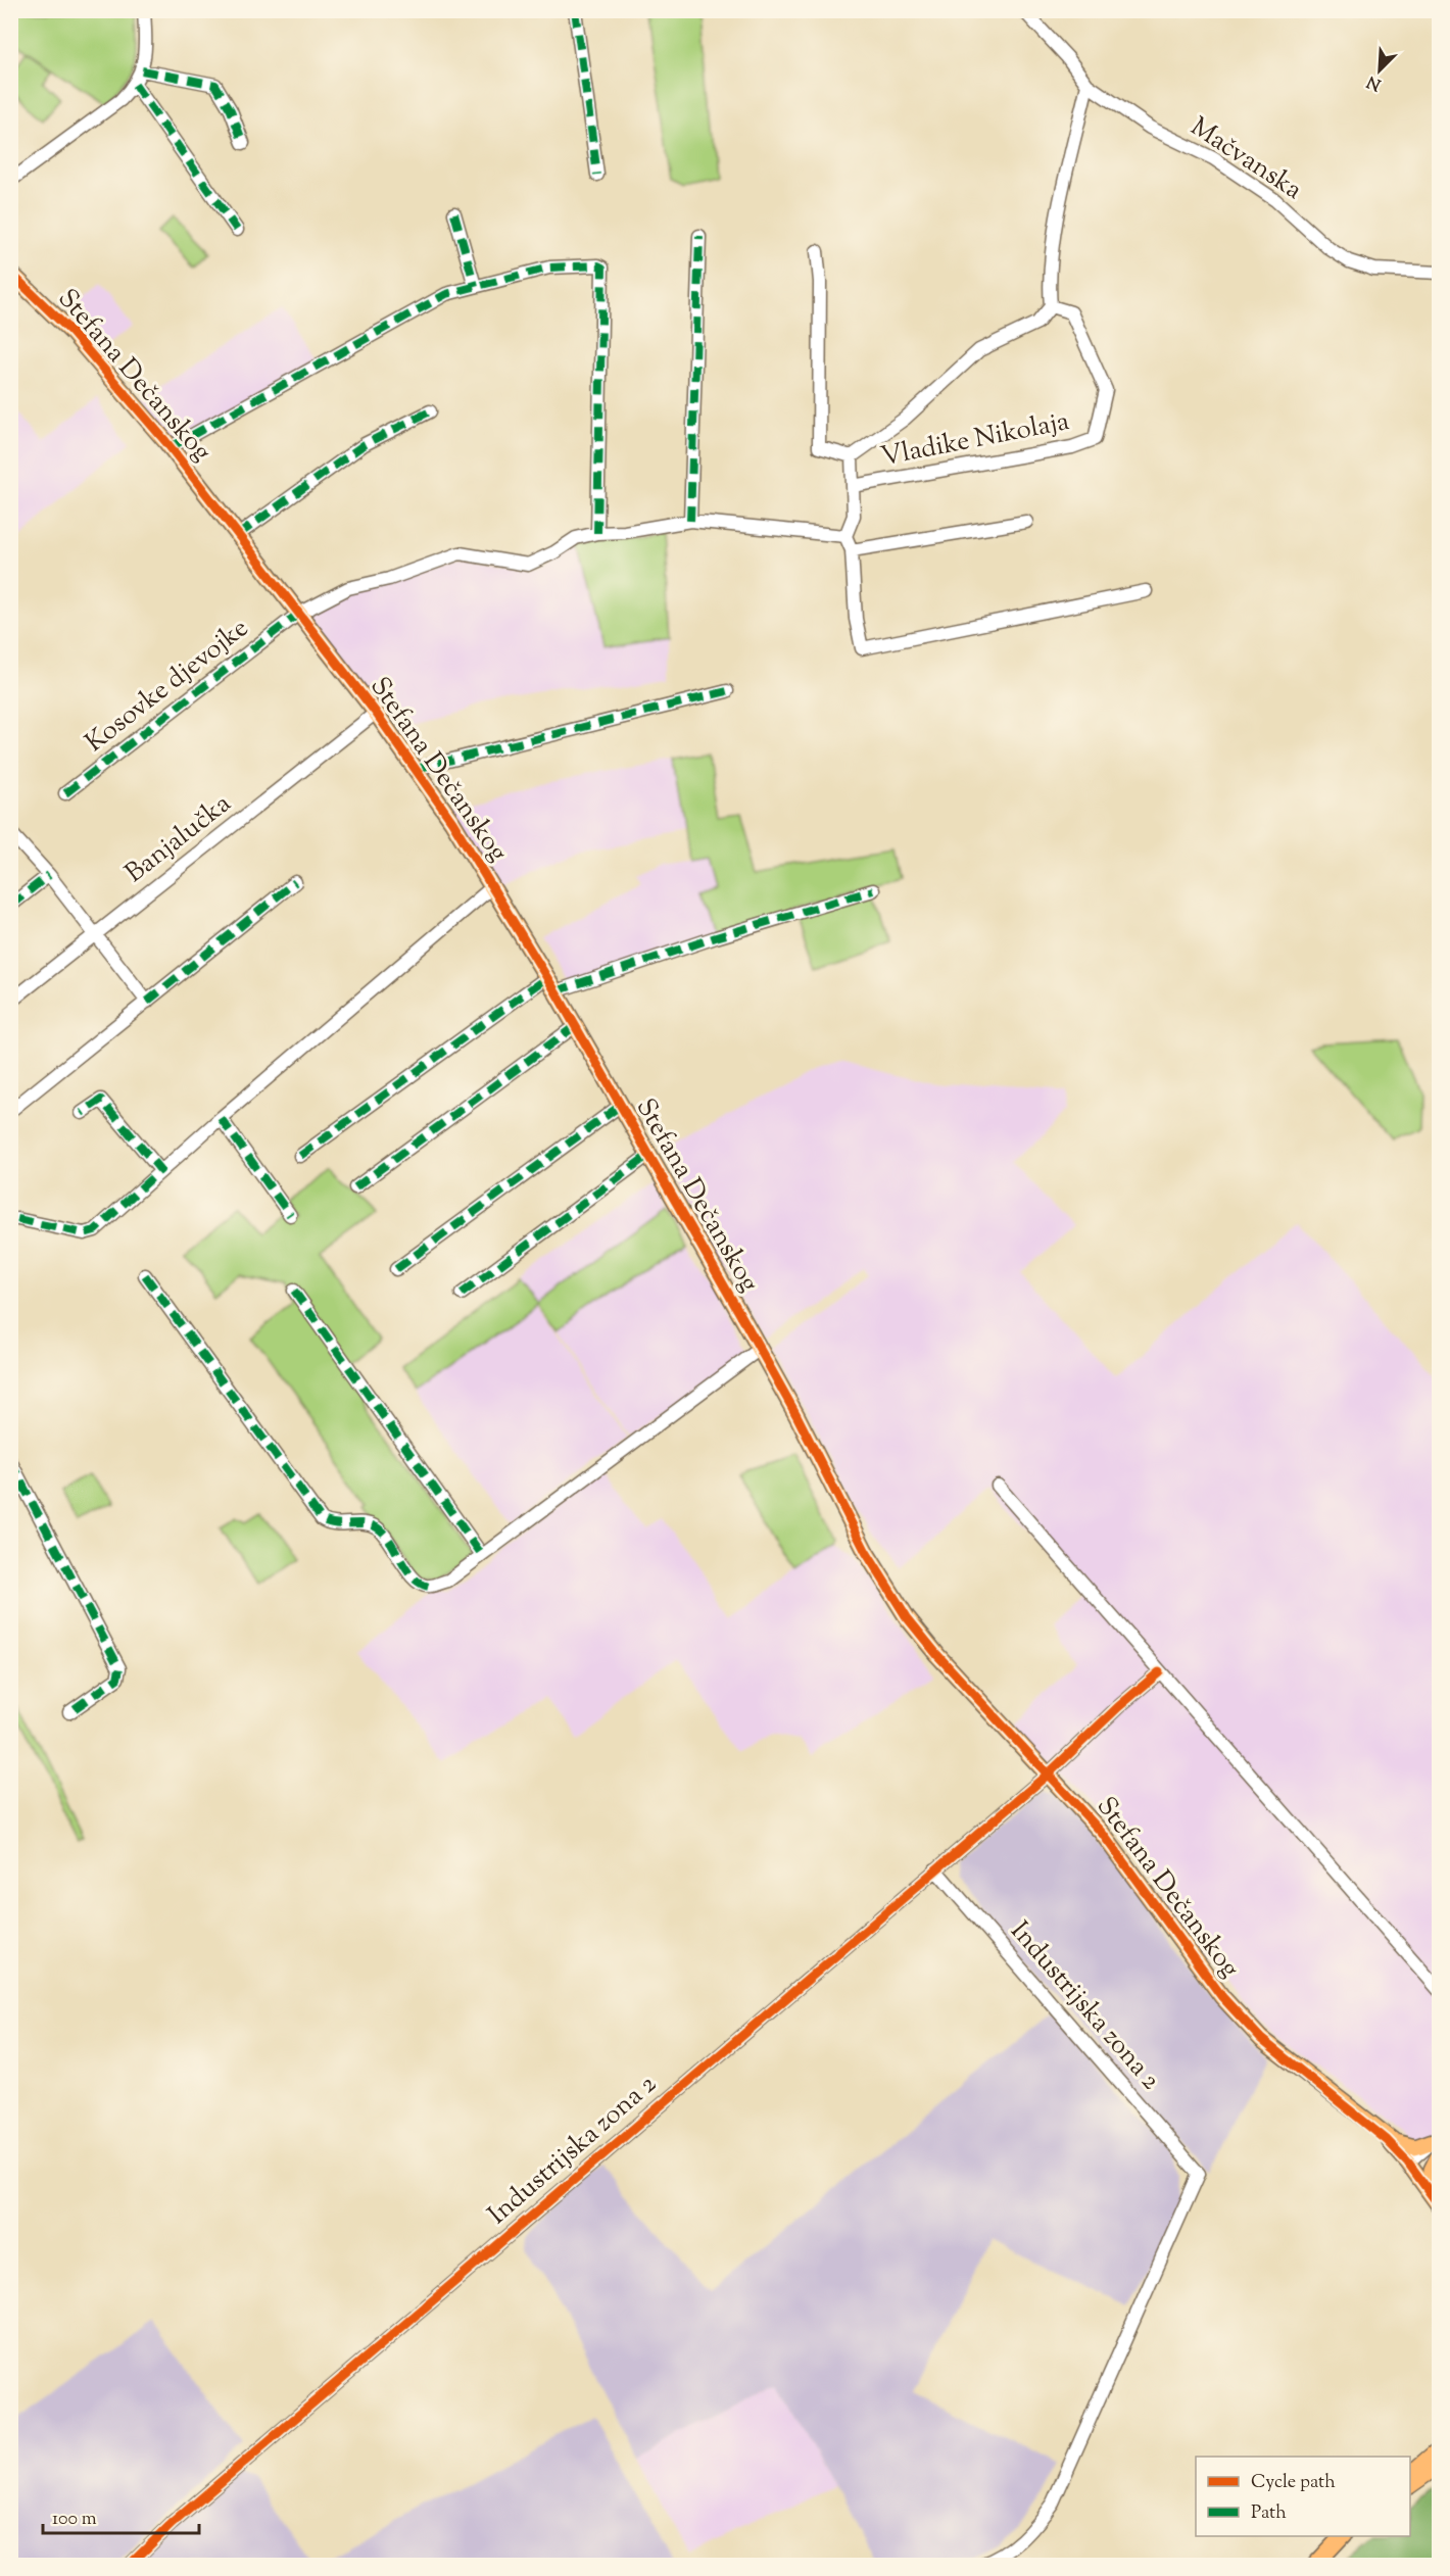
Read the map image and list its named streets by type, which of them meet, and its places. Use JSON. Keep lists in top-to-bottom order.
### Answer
{
  "streets": {
    "main road": ["Stefana Dečanskog"],
    "street": [
      "Mačvanska",
      "Vladike Nikolaja",
      "Kosovke djevojke",
      "Banjalučka",
      "Industrijska zona 2"
    ]
  },
  "crossings": [
    ["Stefana Dečanskog", "Kosovke djevojke"],
    ["Stefana Dečanskog", "Banjalučka"],
    ["Stefana Dečanskog", "Industrijska zona 2"]
  ],
  "legend": ["Cycle path", "Path"],
  "scale_bar": "100 m",
  "north": "bottom left"
}
